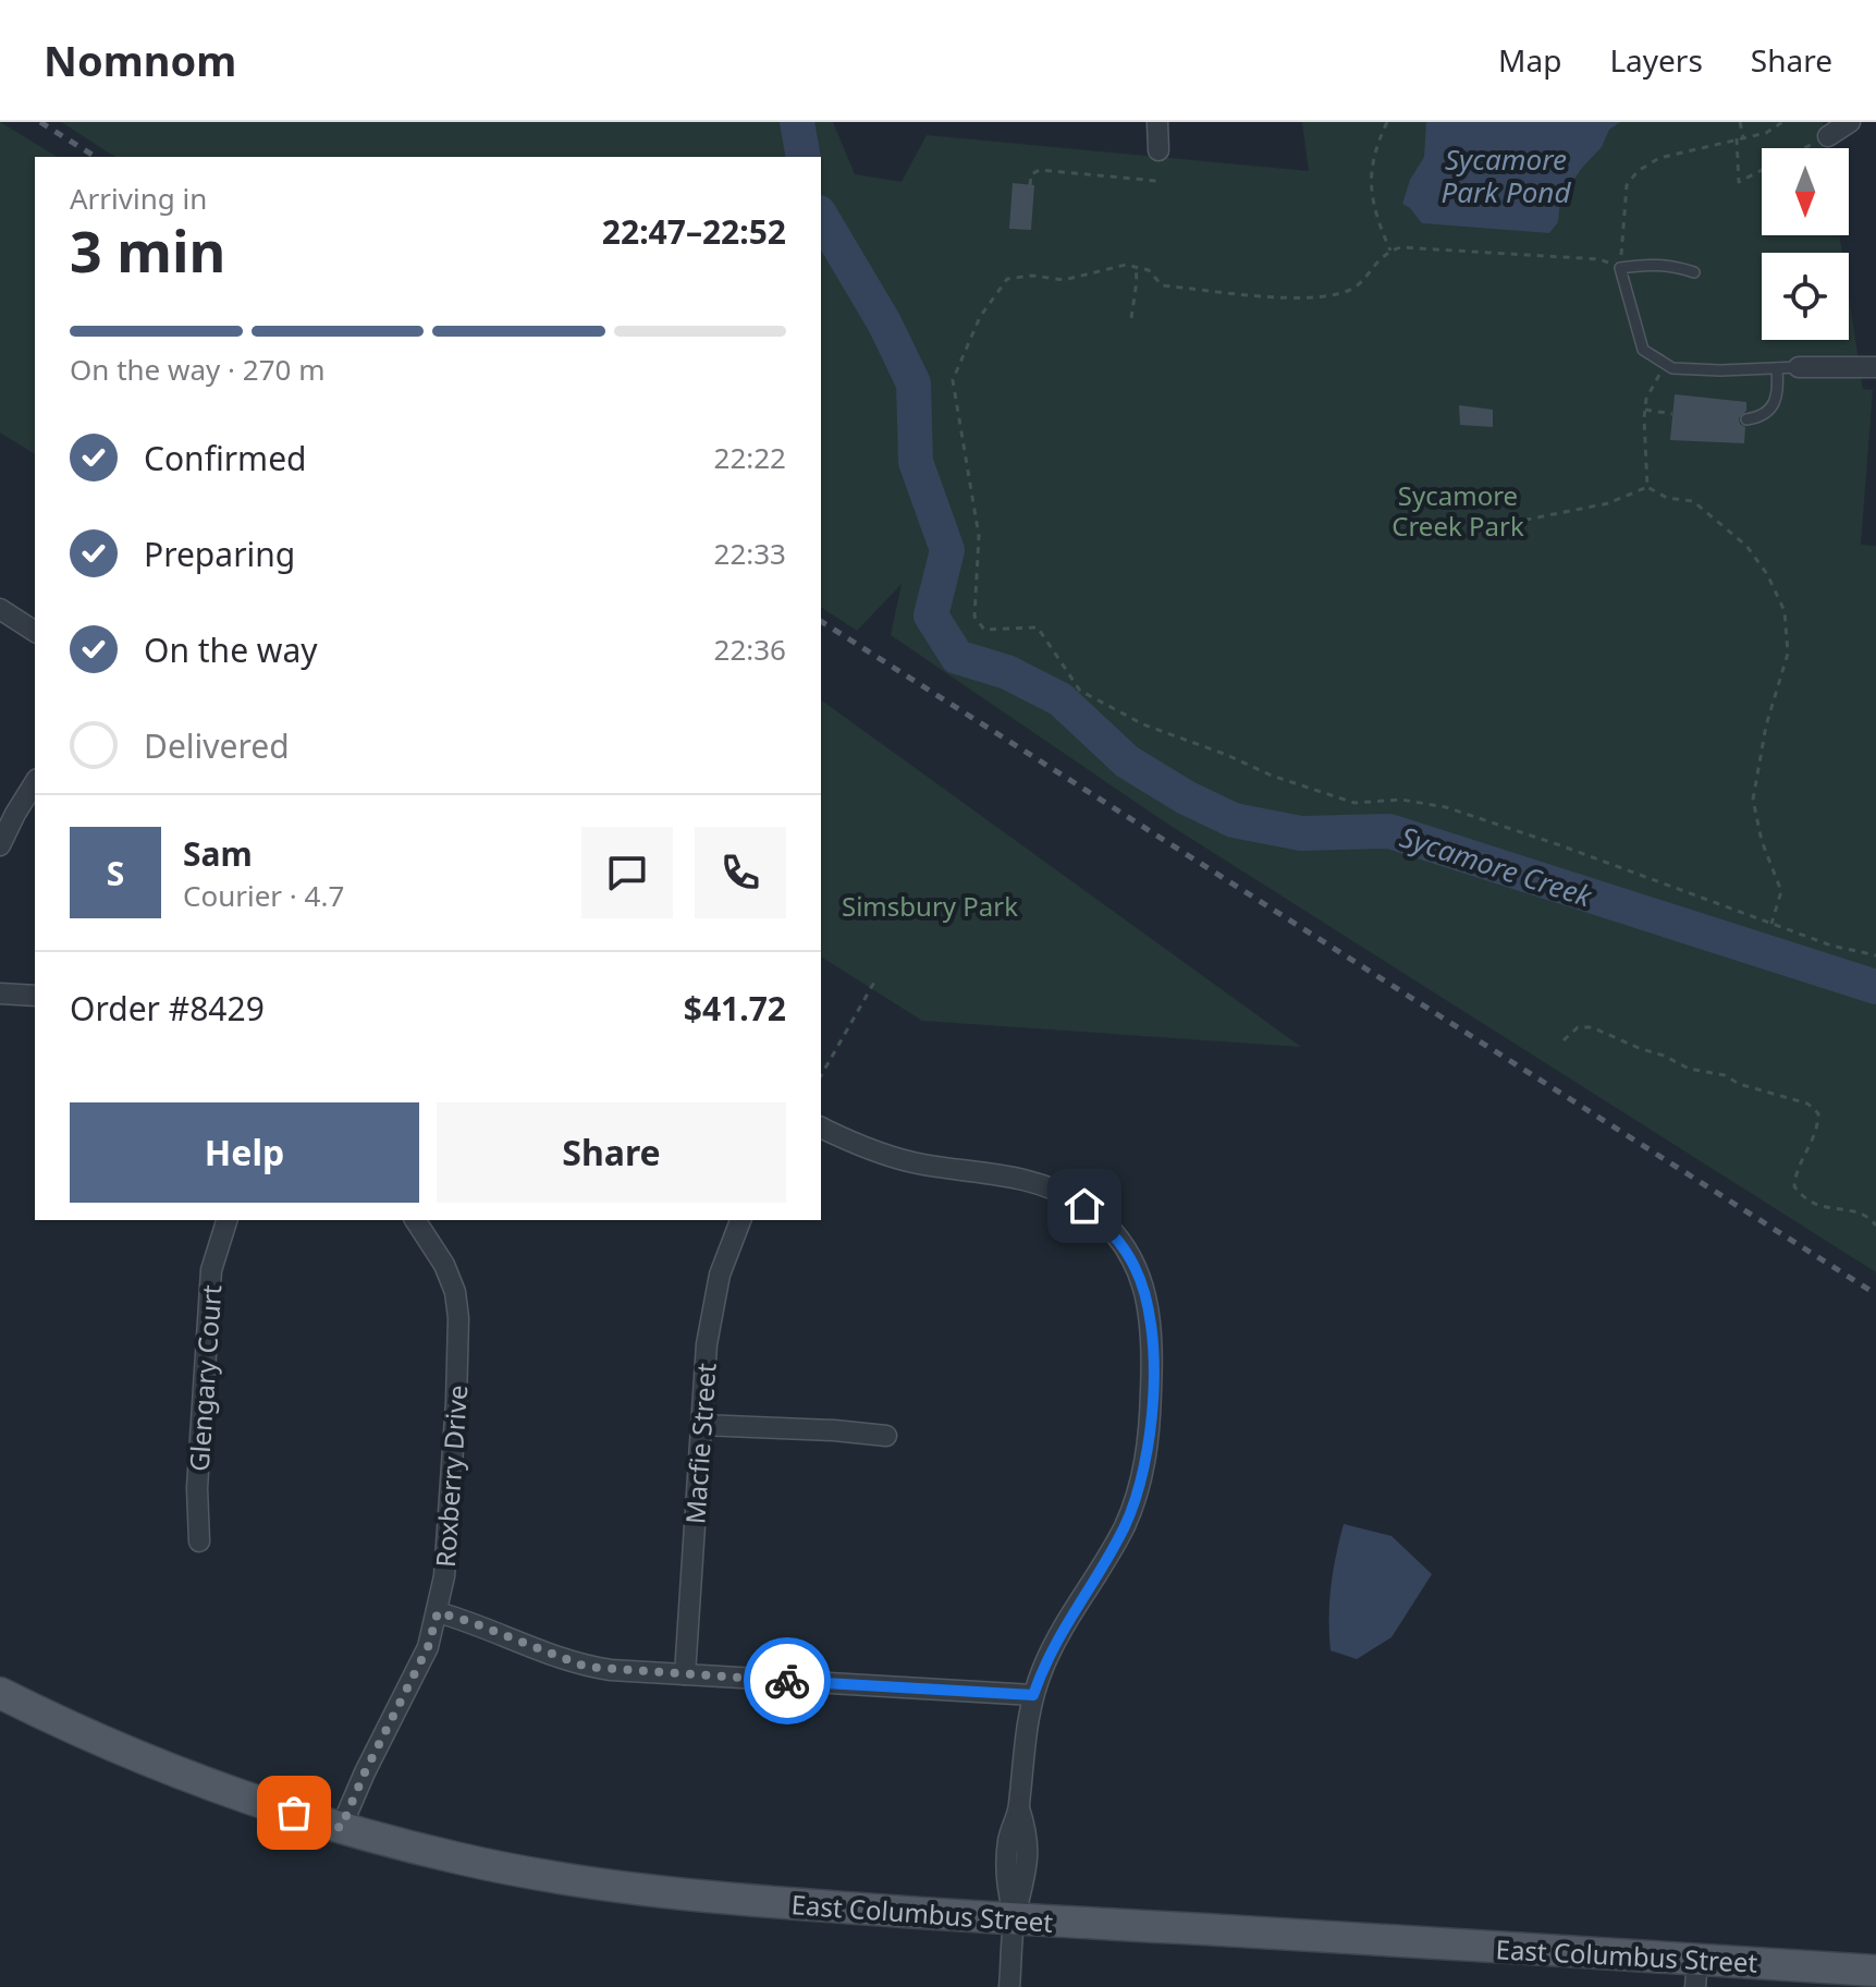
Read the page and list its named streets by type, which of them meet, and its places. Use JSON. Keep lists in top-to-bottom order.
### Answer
{
  "streets": {
    "main road": ["East Columbus Street"],
    "street": ["Glengary Court", "Macfie Street", "Roxberry Drive"]
  },
  "crossings": [
    ["Roxberry Drive", "East Columbus Street"]
  ],
  "water": ["Sycamore Park Pond", "Sycamore Creek"],
  "parks": ["Sycamore Creek Park", "Simsbury Park"],
  "north": "bottom",
  "page": {
    "header": "Nomnom",
    "nav": ["Map", "Layers", "Share"],
    "heading": ["3 min", "Arriving in", "22:47–22:52"],
    "panel": [
      "Sam",
      "Courier · 4.7",
      "Order #8429",
      "$41.72"
    ],
    "bar": "On the way · 270 m",
    "list": [
      ["Confirmed", "22:22"],
      ["Preparing", "22:33"],
      ["On the way", "22:36"],
      "Delivered"
    ],
    "round": "S",
    "buttons": ["Help", "Share"]
  }
}
